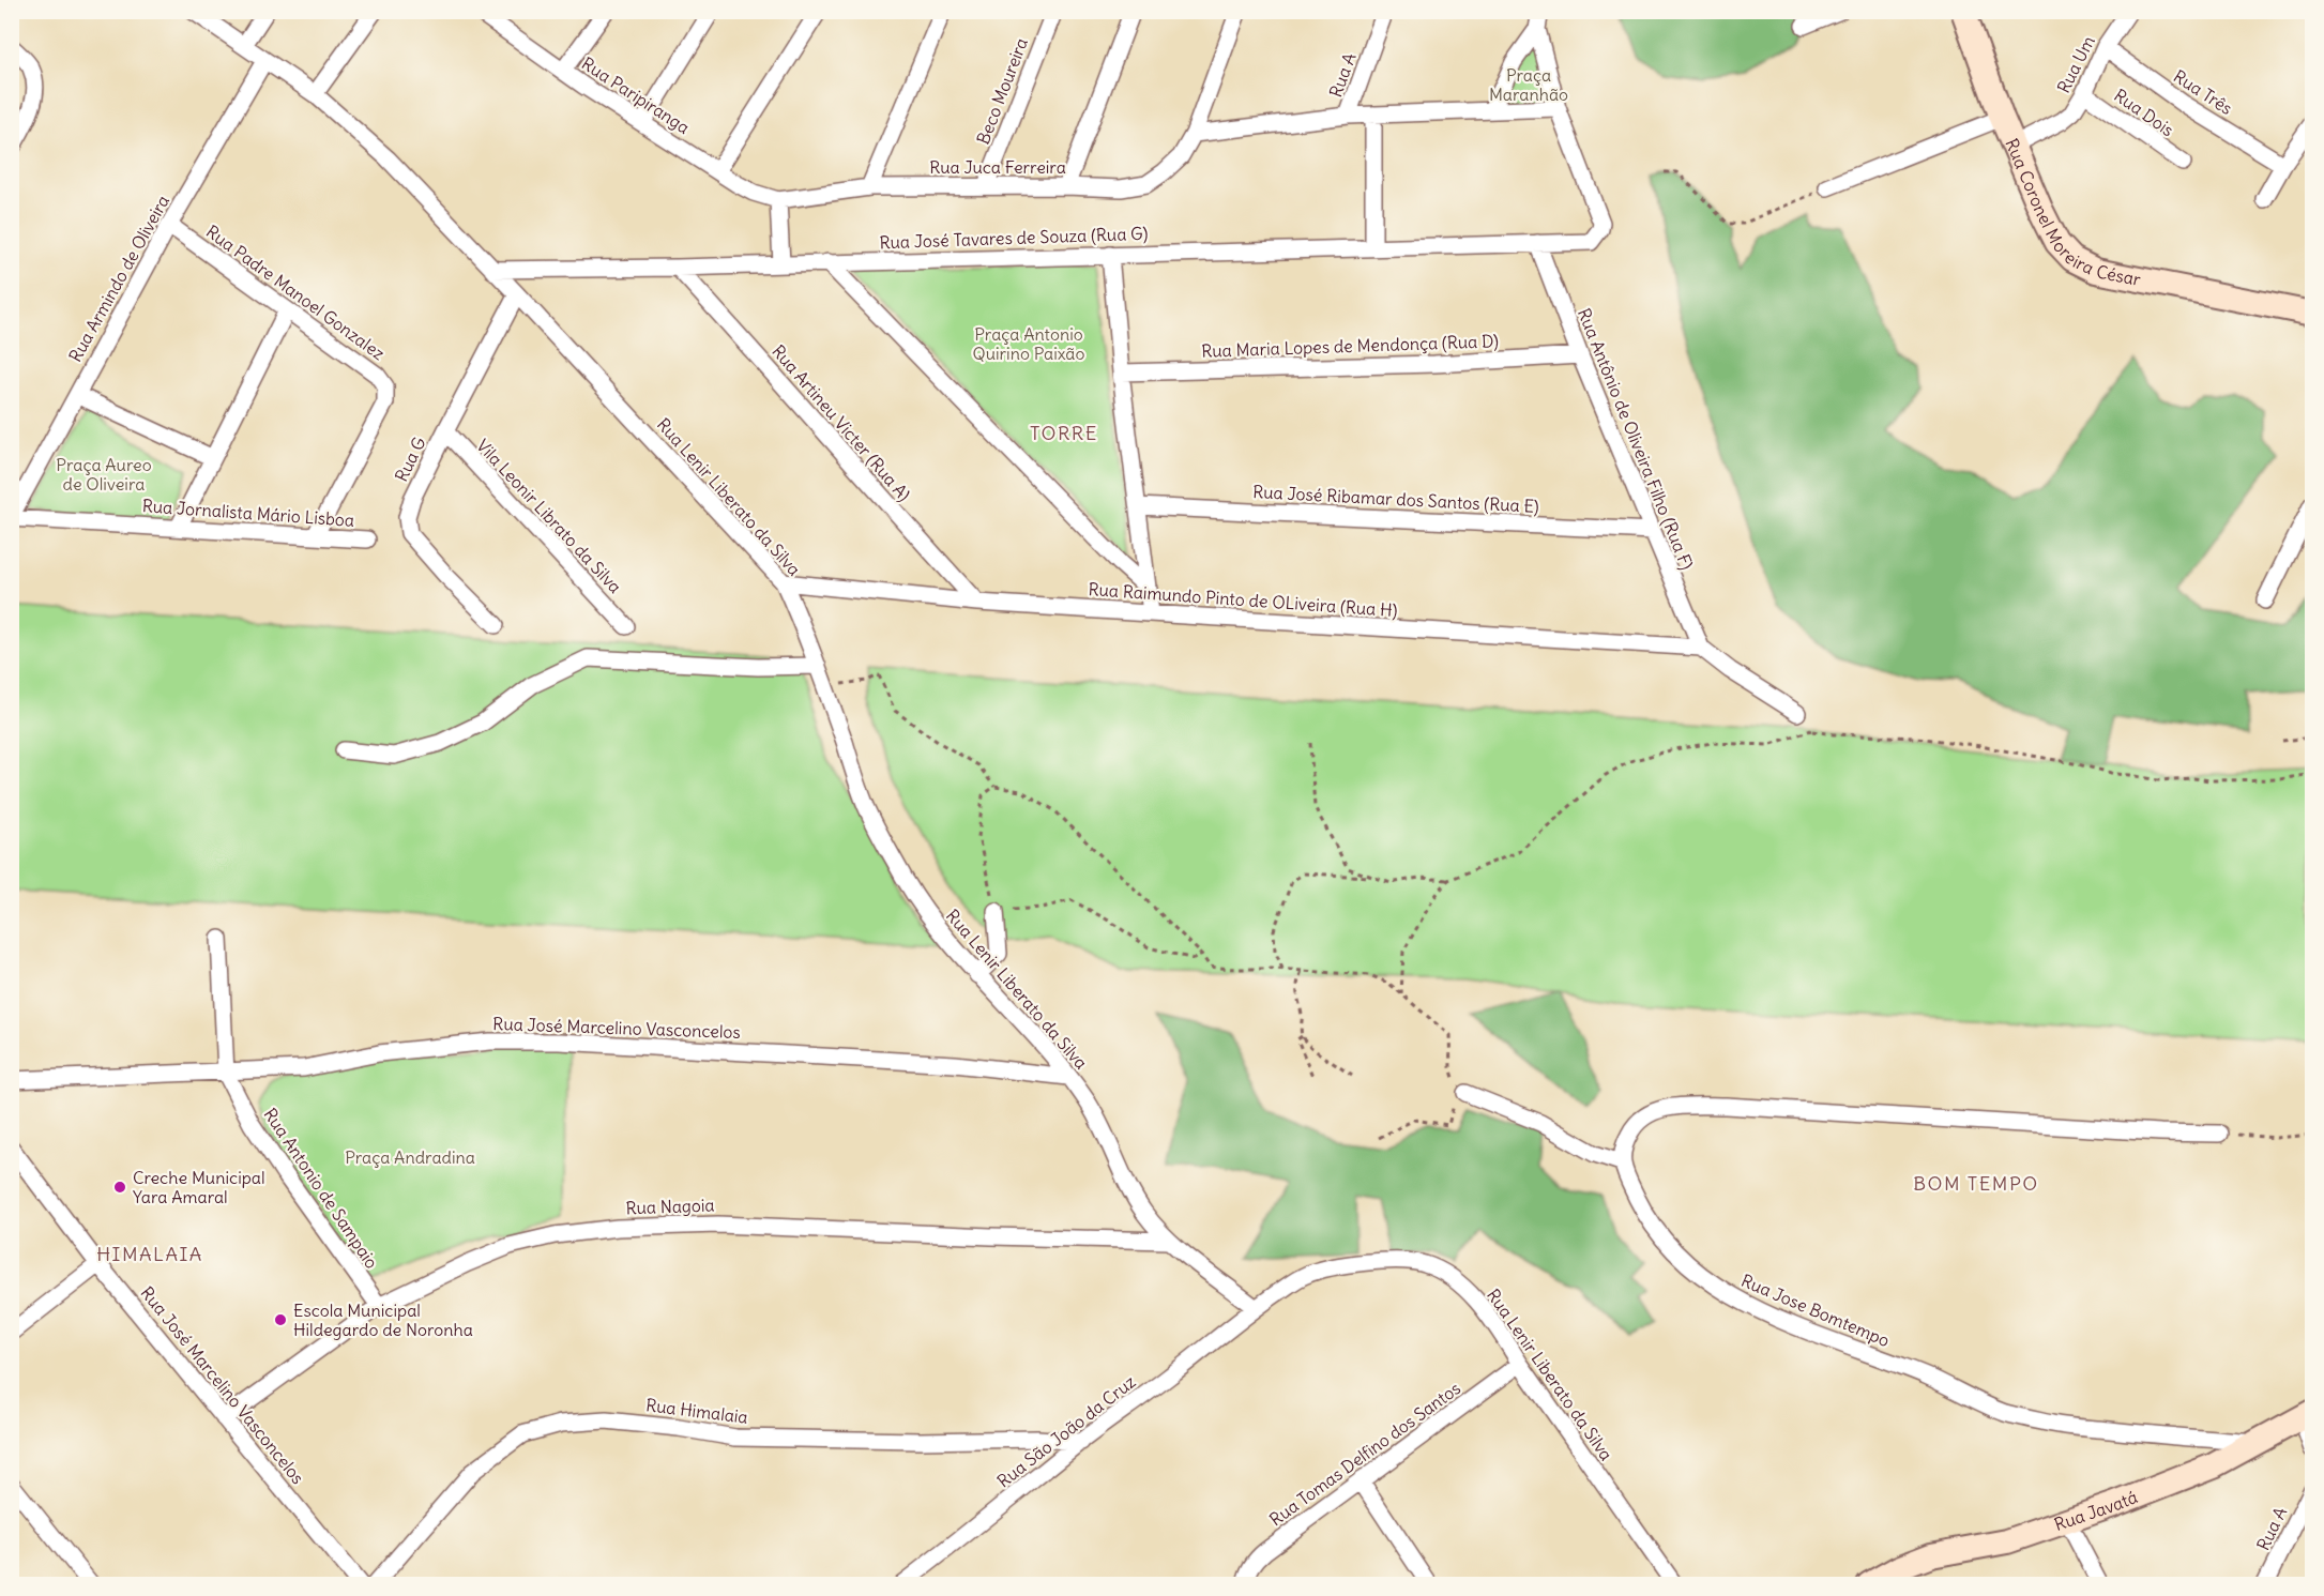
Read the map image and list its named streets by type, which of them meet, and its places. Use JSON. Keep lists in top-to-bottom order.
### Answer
{
  "streets": {
    "street": [
      "Rua Um",
      "Rua A",
      "Beco Moureira",
      "Rua Três",
      "Rua Paripiranga",
      "Rua Dois",
      "Rua Juca Ferreira",
      "Rua Coronel Moreira César",
      "Rua José Tavares de Souza (Rua G)",
      "Rua Armindo de Oliveira",
      "Rua Padre Manoel Gonzalez",
      "Rua Maria Lopes de Mendonça (Rua D)",
      "Rua Artineu Victer (Rua A)",
      "Rua Antônio de Oliveira Filho (Rua F)",
      "Rua G",
      "Rua Lenir Liberato da Silva",
      "Rua José Ribamar dos Santos (Rua E)",
      "Rua Jornalista Mário Lisboa",
      "Vila Leonir Librato da Silva",
      "Rua Raimundo Pinto de OLiveira (Rua H)",
      "Rua José Marcelino Vasconcelos",
      "Rua Antonio de Sampaio",
      "Rua Nagoia",
      "Rua Jose Bomtempo",
      "Rua Himalaia",
      "Rua São João da Cruz",
      "Rua Tomas Delfino dos Santos",
      "Rua Javatá"
    ]
  },
  "crossings": [
    ["Rua Um", "Rua Três"],
    ["Rua Um", "Rua Dois"],
    ["Rua Um", "Rua Coronel Moreira César"],
    ["Beco Moureira", "Rua Juca Ferreira"],
    ["Rua Paripiranga", "Rua Juca Ferreira"],
    ["Rua José Tavares de Souza (Rua G)", "Rua Artineu Victer (Rua A)"],
    ["Rua José Tavares de Souza (Rua G)", "Rua Antônio de Oliveira Filho (Rua F)"],
    ["Rua José Tavares de Souza (Rua G)", "Rua Lenir Liberato da Silva"],
    ["Rua Armindo de Oliveira", "Rua Padre Manoel Gonzalez"],
    ["Rua Armindo de Oliveira", "Rua Lenir Liberato da Silva"],
    ["Rua Armindo de Oliveira", "Rua Jornalista Mário Lisboa"],
    ["Rua Padre Manoel Gonzalez", "Rua Jornalista Mário Lisboa"],
    ["Rua Maria Lopes de Mendonça (Rua D)", "Rua Antônio de Oliveira Filho (Rua F)"],
    ["Rua Artineu Victer (Rua A)", "Rua Raimundo Pinto de OLiveira (Rua H)"],
    ["Rua Antônio de Oliveira Filho (Rua F)", "Rua José Ribamar dos Santos (Rua E)"],
    ["Rua Antônio de Oliveira Filho (Rua F)", "Rua Raimundo Pinto de OLiveira (Rua H)"],
    ["Rua G", "Rua Lenir Liberato da Silva"],
    ["Rua G", "Vila Leonir Librato da Silva"],
    ["Rua Lenir Liberato da Silva", "Rua Raimundo Pinto de OLiveira (Rua H)"],
    ["Rua Lenir Liberato da Silva", "Rua José Marcelino Vasconcelos"],
    ["Rua Lenir Liberato da Silva", "Rua Nagoia"],
    ["Rua Lenir Liberato da Silva", "Rua São João da Cruz"],
    ["Rua Lenir Liberato da Silva", "Rua Tomas Delfino dos Santos"],
    ["Rua José Marcelino Vasconcelos", "Rua Antonio de Sampaio"],
    ["Rua José Marcelino Vasconcelos", "Rua Nagoia"],
    ["Rua Antonio de Sampaio", "Rua Nagoia"],
    ["Rua Jose Bomtempo", "Rua Javatá"],
    ["Rua Himalaia", "Rua São João da Cruz"]
  ],
  "districts": ["TORRE", "BOM TEMPO", "HIMALAIA"],
  "parks": [
    "Praça Maranhão",
    "Praça Antonio Quirino Paixão",
    "Praça Aureo de Oliveira",
    "Praça Andradina"
  ],
  "places": ["Creche Municipal Yara Amaral", "Escola Municipal Hildegardo de Noronha"]
}
